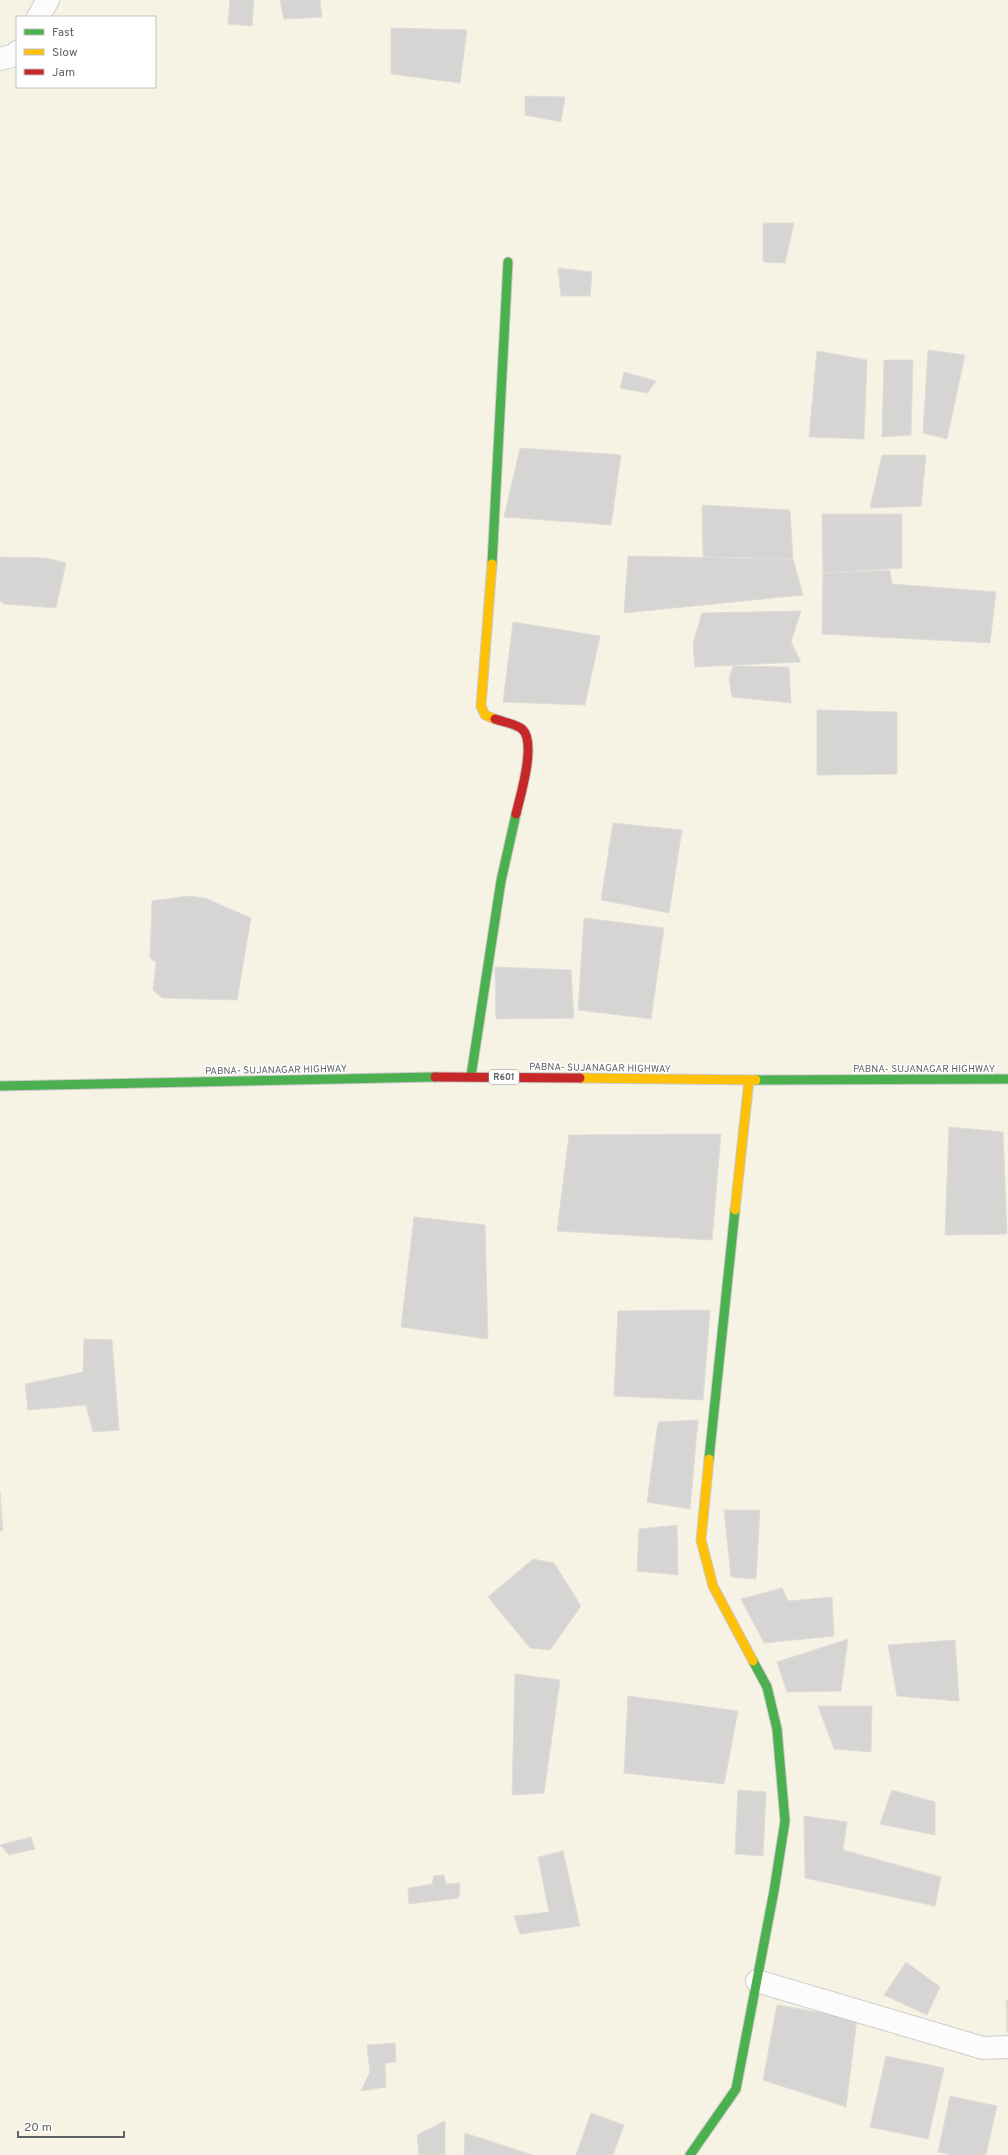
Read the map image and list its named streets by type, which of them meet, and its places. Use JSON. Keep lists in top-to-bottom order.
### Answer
{
  "streets": {
    "street": ["PABNA- SUJANAGAR HIGHWAY", "R601"]
  },
  "legend": ["Fast", "Slow", "Jam"],
  "scale_bar": "20 m"
}
